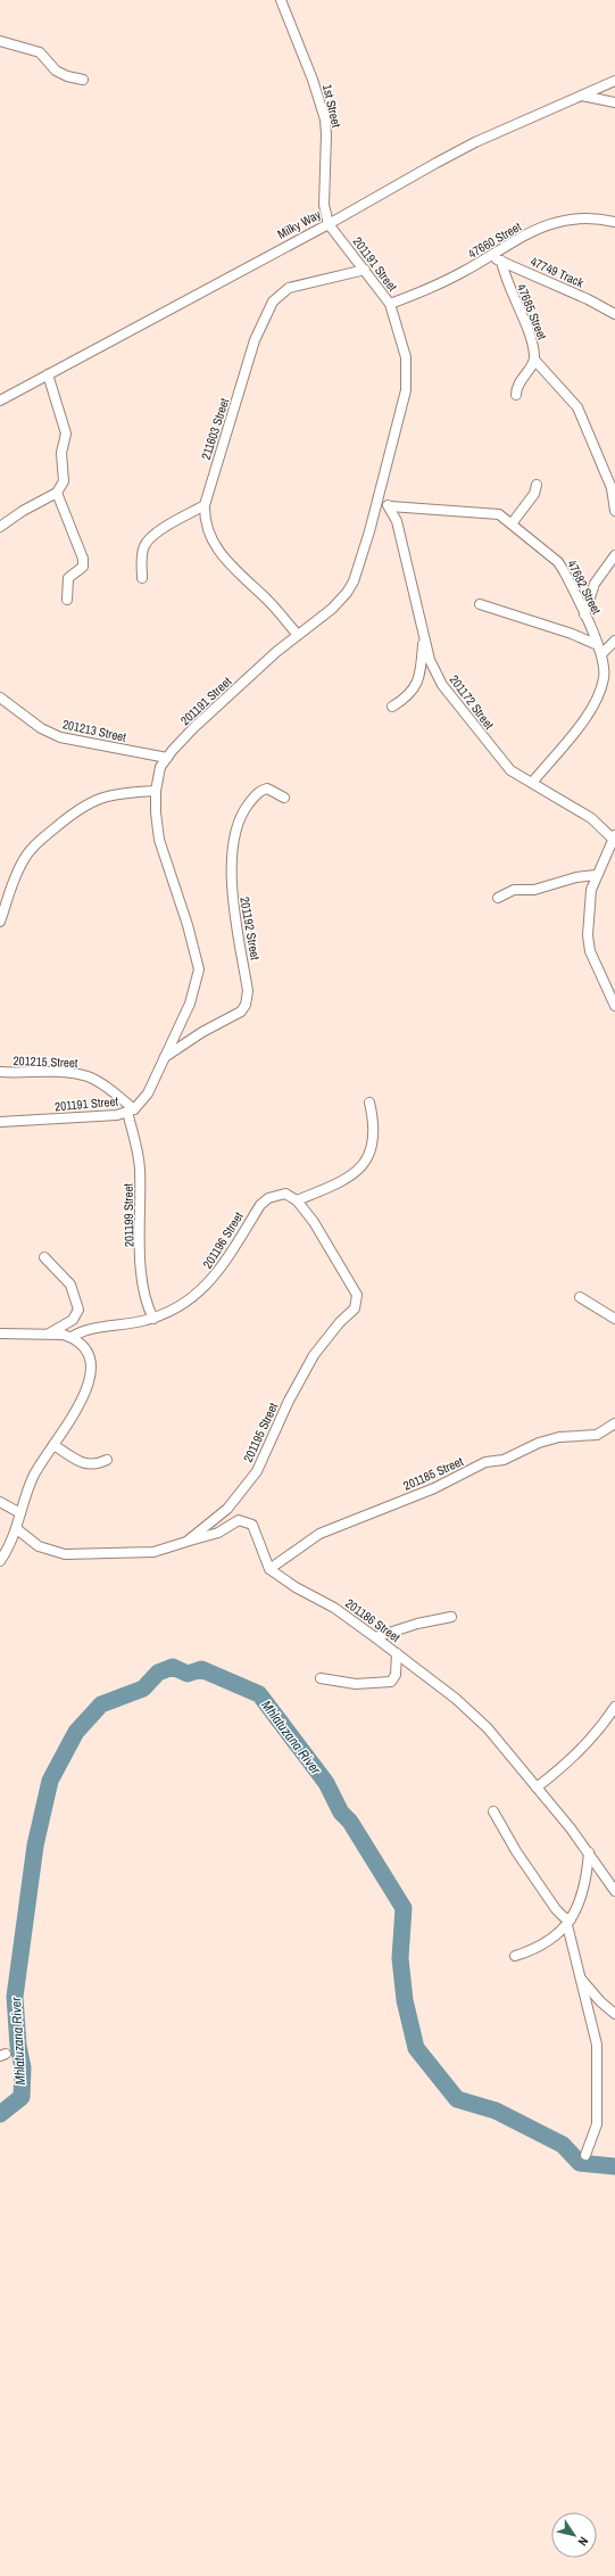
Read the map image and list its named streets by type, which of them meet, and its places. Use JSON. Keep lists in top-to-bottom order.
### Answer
{
  "streets": {
    "street": [
      "1st Street",
      "Milky Way",
      "47660 Street",
      "201191 Street",
      "47749 Track",
      "47685 Street",
      "211603 Street",
      "47682 Street",
      "201172 Street",
      "201213 Street",
      "201192 Street",
      "201215 Street",
      "201199 Street",
      "201196 Street",
      "201195 Street",
      "201185 Street",
      "201186 Street"
    ]
  },
  "crossings": [
    ["1st Street", "Milky Way"],
    ["1st Street", "201191 Street"],
    ["Milky Way", "201191 Street"],
    ["47660 Street", "201191 Street"],
    ["47660 Street", "47749 Track"],
    ["201191 Street", "211603 Street"],
    ["201191 Street", "201172 Street"],
    ["201191 Street", "201213 Street"],
    ["201191 Street", "201192 Street"],
    ["201191 Street", "201215 Street"],
    ["201191 Street", "201199 Street"],
    ["47749 Track", "47685 Street"],
    ["47682 Street", "201172 Street"],
    ["201215 Street", "201199 Street"],
    ["201199 Street", "201196 Street"],
    ["201196 Street", "201195 Street"],
    ["201185 Street", "201186 Street"]
  ],
  "water": ["Mhlatuzana River"],
  "north": "bottom right"
}
